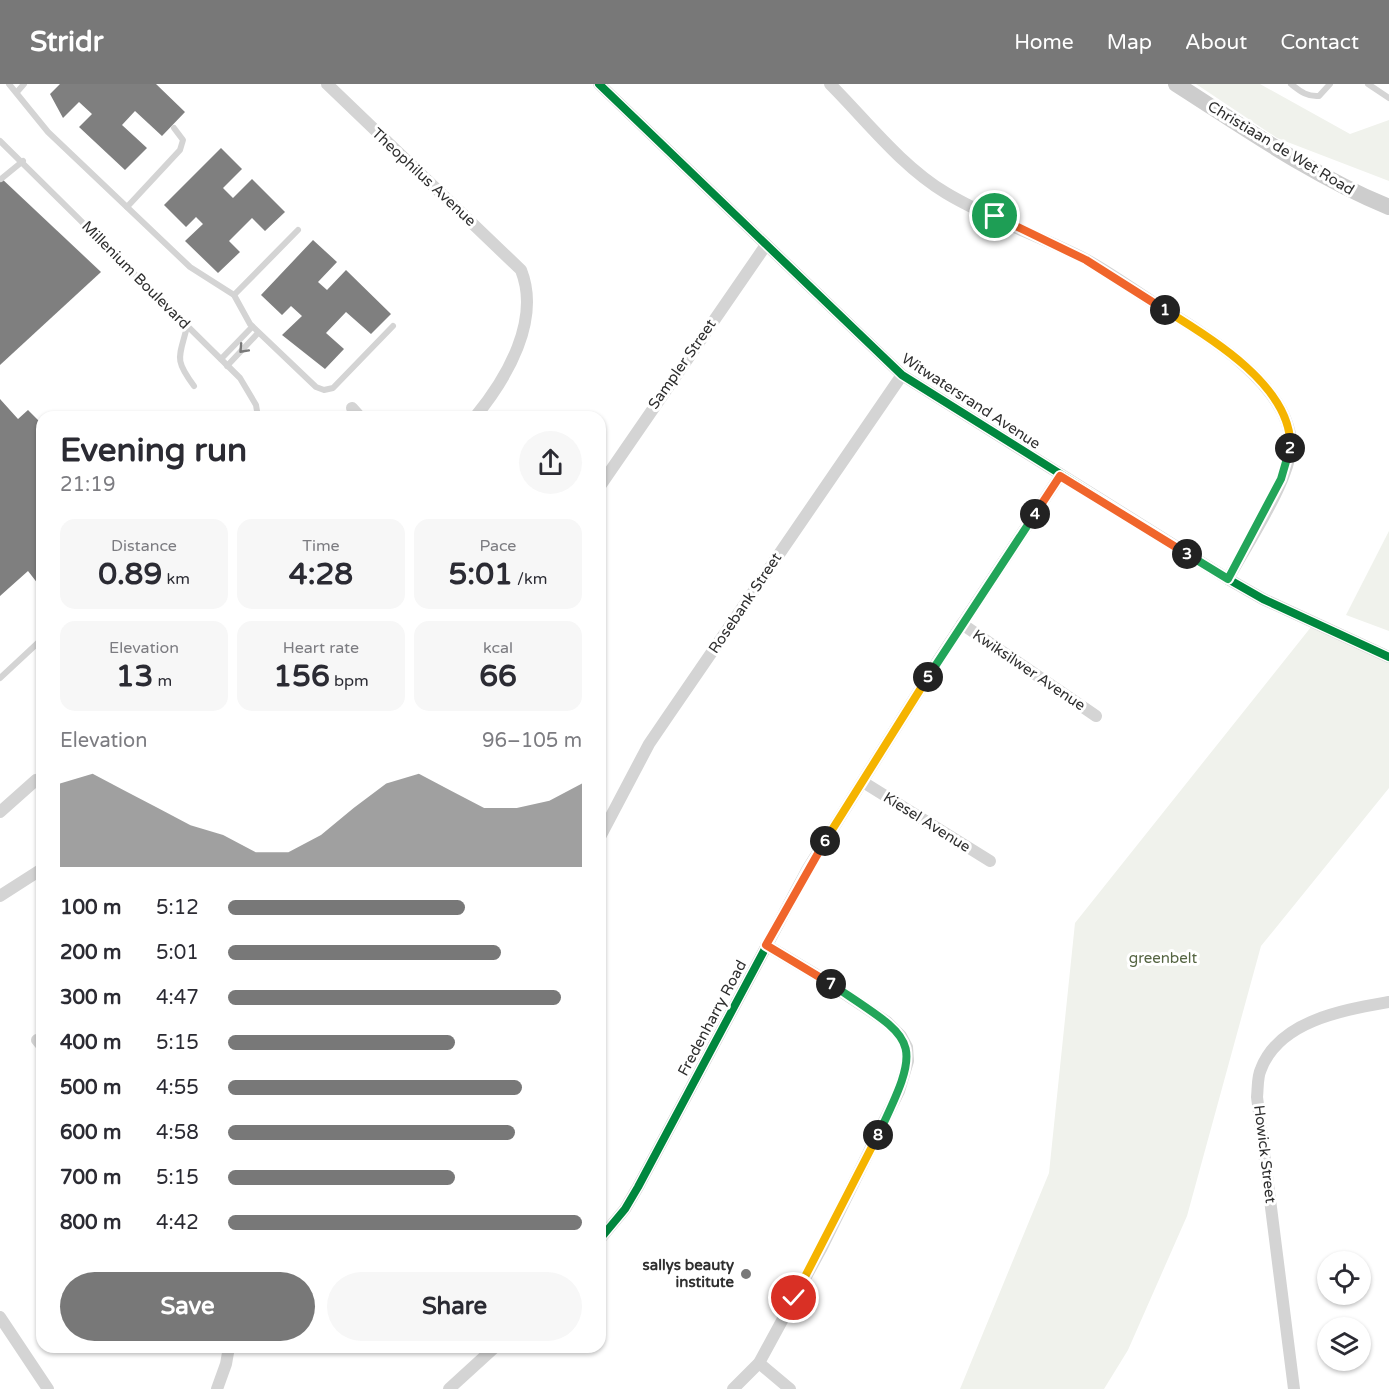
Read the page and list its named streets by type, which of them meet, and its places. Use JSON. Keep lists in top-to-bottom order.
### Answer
{
  "streets": {
    "main road": ["Christiaan de Wet Road"],
    "street": [
      "Theophilus Avenue",
      "Sampler Street",
      "Witwatersrand Avenue",
      "Rosebank Street",
      "Kwiksilwer Avenue",
      "Kiesel Avenue",
      "Fredenharry Road",
      "Howick Street"
    ],
    "lane": ["Millenium Boulevard"]
  },
  "crossings": [
    ["Sampler Street", "Witwatersrand Avenue"],
    ["Witwatersrand Avenue", "Rosebank Street"],
    ["Witwatersrand Avenue", "Fredenharry Road"],
    ["Kwiksilwer Avenue", "Fredenharry Road"],
    ["Kiesel Avenue", "Fredenharry Road"]
  ],
  "parks": ["greenbelt"],
  "places": ["sallys beauty institute"],
  "page": {
    "header": "Stridr",
    "nav": [
      "Home",
      "Map",
      "About",
      "Contact"
    ],
    "pins": [
      "1",
      "2",
      "4",
      "3",
      "5",
      "6",
      "7",
      "8"
    ],
    "heading": ["Evening run", "21:19"],
    "stats": [
      ["Distance", "0.89 km"],
      ["Time", "4:28"],
      ["Pace", "5:01 /km"],
      ["Elevation", "13 m"],
      ["Heart rate", "156 bpm"],
      ["kcal", "66"]
    ],
    "chart": ["Elevation", "96–105 m"],
    "list": [
      {
        "name": "100 m",
        "note": "5:12"
      },
      {
        "name": "200 m",
        "note": "5:01"
      },
      {
        "name": "300 m",
        "note": "4:47"
      },
      {
        "name": "400 m",
        "note": "5:15"
      },
      {
        "name": "500 m",
        "note": "4:55"
      },
      {
        "name": "600 m",
        "note": "4:58"
      },
      {
        "name": "700 m",
        "note": "5:15"
      },
      {
        "name": "800 m",
        "note": "4:42"
      }
    ],
    "buttons": ["Save", "Share"]
  }
}
